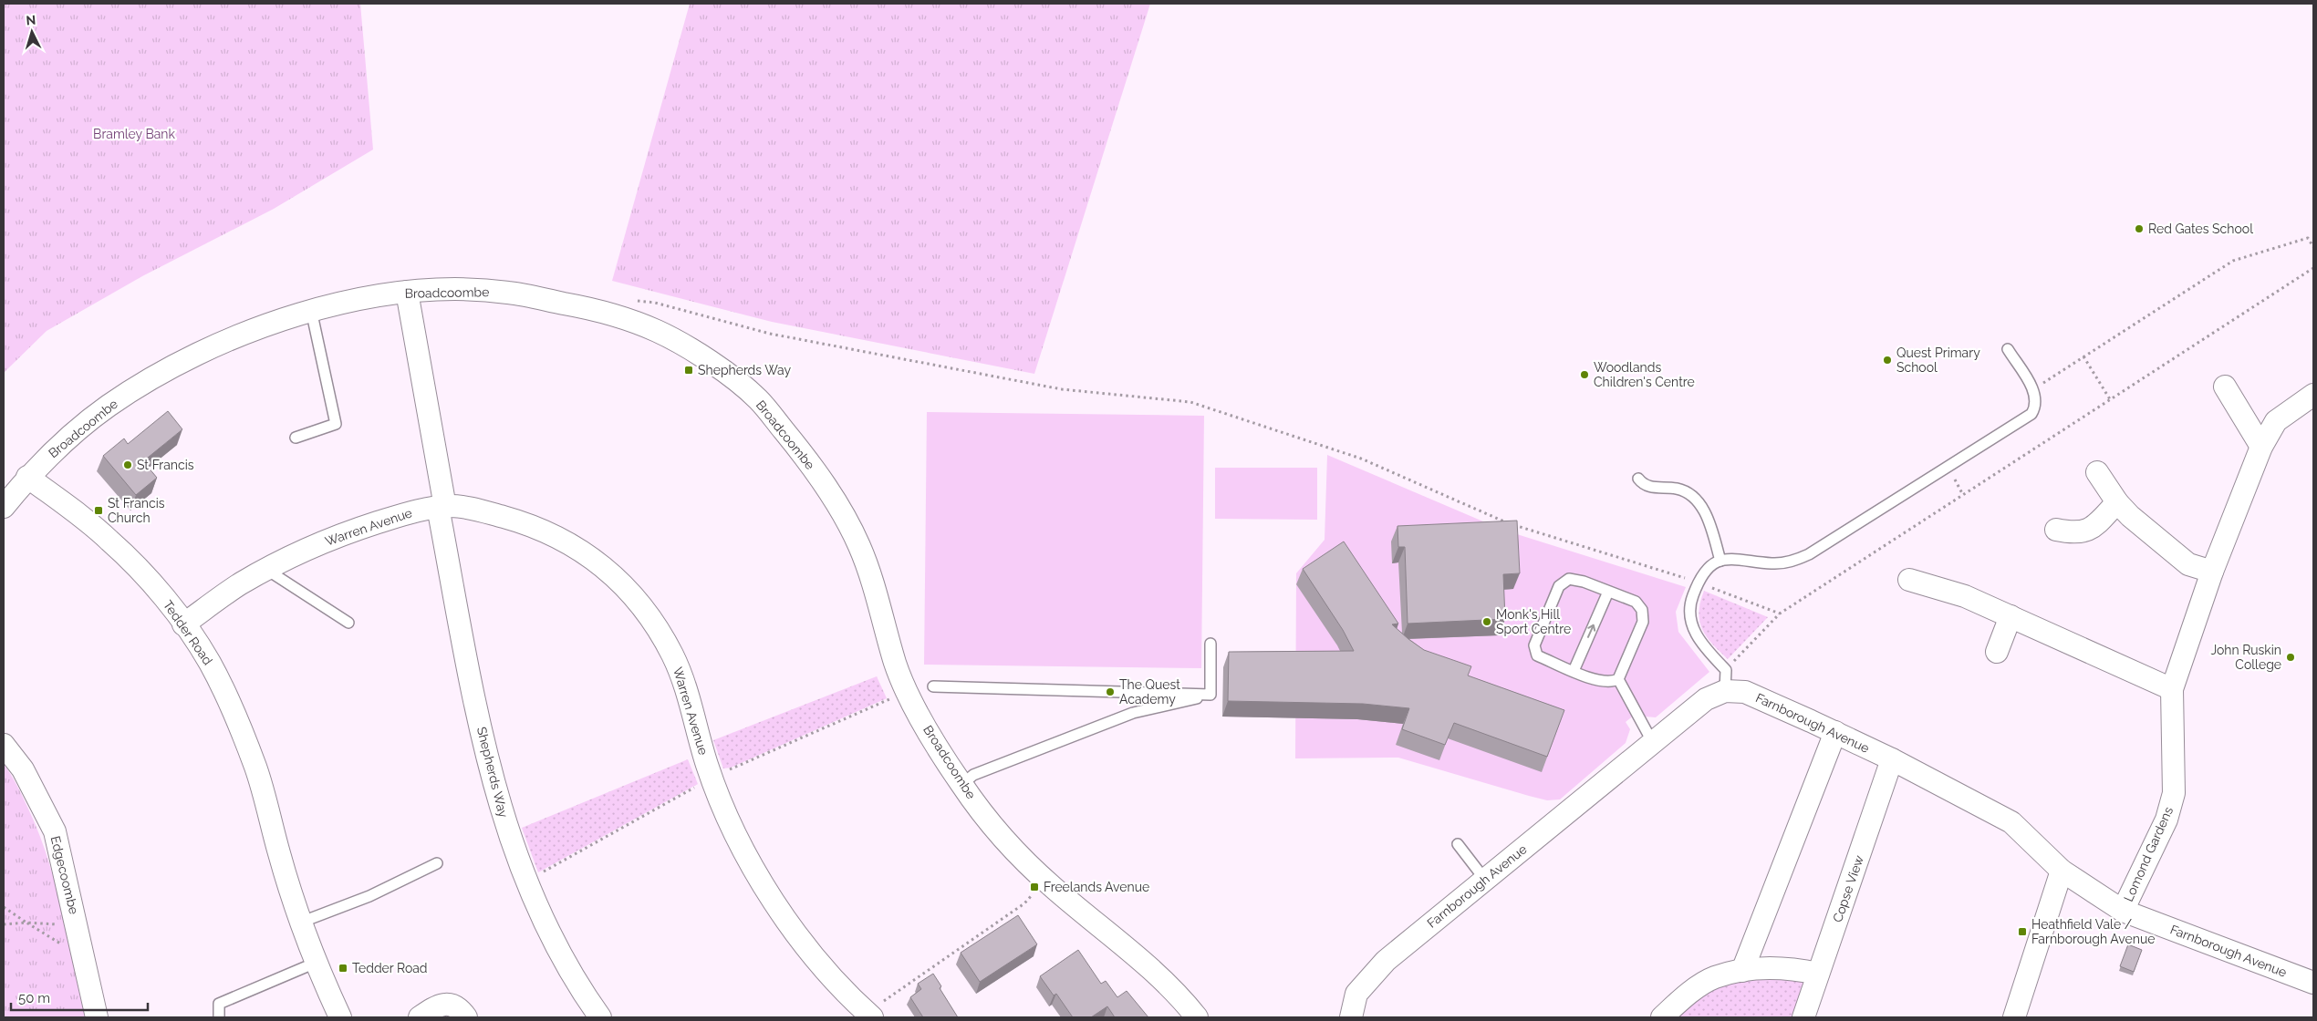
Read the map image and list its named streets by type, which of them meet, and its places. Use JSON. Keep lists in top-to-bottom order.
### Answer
{
  "streets": {
    "street": [
      "Broadcoombe",
      "Warren Avenue",
      "Tedder Road",
      "Farnborough Avenue",
      "Shepherds Way",
      "Lomond Gardens",
      "Edgecoombe",
      "Copse View"
    ]
  },
  "crossings": [
    ["Broadcoombe", "Tedder Road"],
    ["Broadcoombe", "Shepherds Way"],
    ["Warren Avenue", "Tedder Road"],
    ["Warren Avenue", "Shepherds Way"],
    ["Farnborough Avenue", "Lomond Gardens"],
    ["Farnborough Avenue", "Copse View"]
  ],
  "parks": ["Bramley Bank"],
  "places": {
    "other": [
      "Red Gates School",
      "Quest Primary School",
      "Woodlands Children's Centre",
      "St Francis",
      "Monk's Hill Sport Centre",
      "John Ruskin College",
      "The Quest Academy"
    ],
    "transit": [
      "Shepherds Way",
      "St Francis Church",
      "Freelands Avenue",
      "Heathfield Vale / Farnborough Avenue",
      "Tedder Road"
    ]
  },
  "scale_bar": "50 m",
  "north": "top"
}
